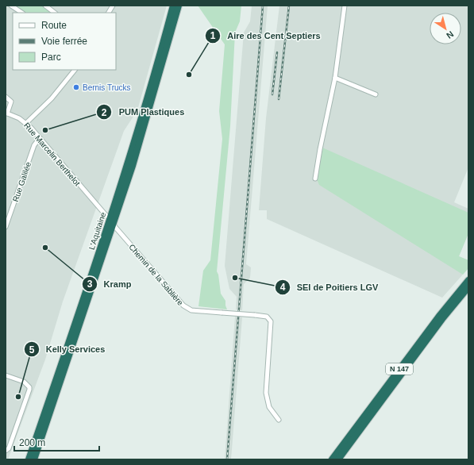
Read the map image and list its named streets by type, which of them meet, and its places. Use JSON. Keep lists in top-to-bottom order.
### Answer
{
  "streets": {
    "highway": ["L'Aquitaine", "N 147"],
    "street": ["Rue Marcelin Berthelot", "Rue Galilée", "Chemin de la Sablière"]
  },
  "crossings": [
    ["Rue Marcelin Berthelot", "Rue Galilée"]
  ],
  "places": [
    "Aire des Cent Septiers",
    "Bernis Trucks",
    "PUM Plastiques",
    "Kramp",
    "SEI de Poitiers LGV",
    "Kelly Services"
  ],
  "legend": ["Route", "Voie ferrée", "Parc"],
  "scale_bar": "200 m",
  "north": "bottom right"
}
